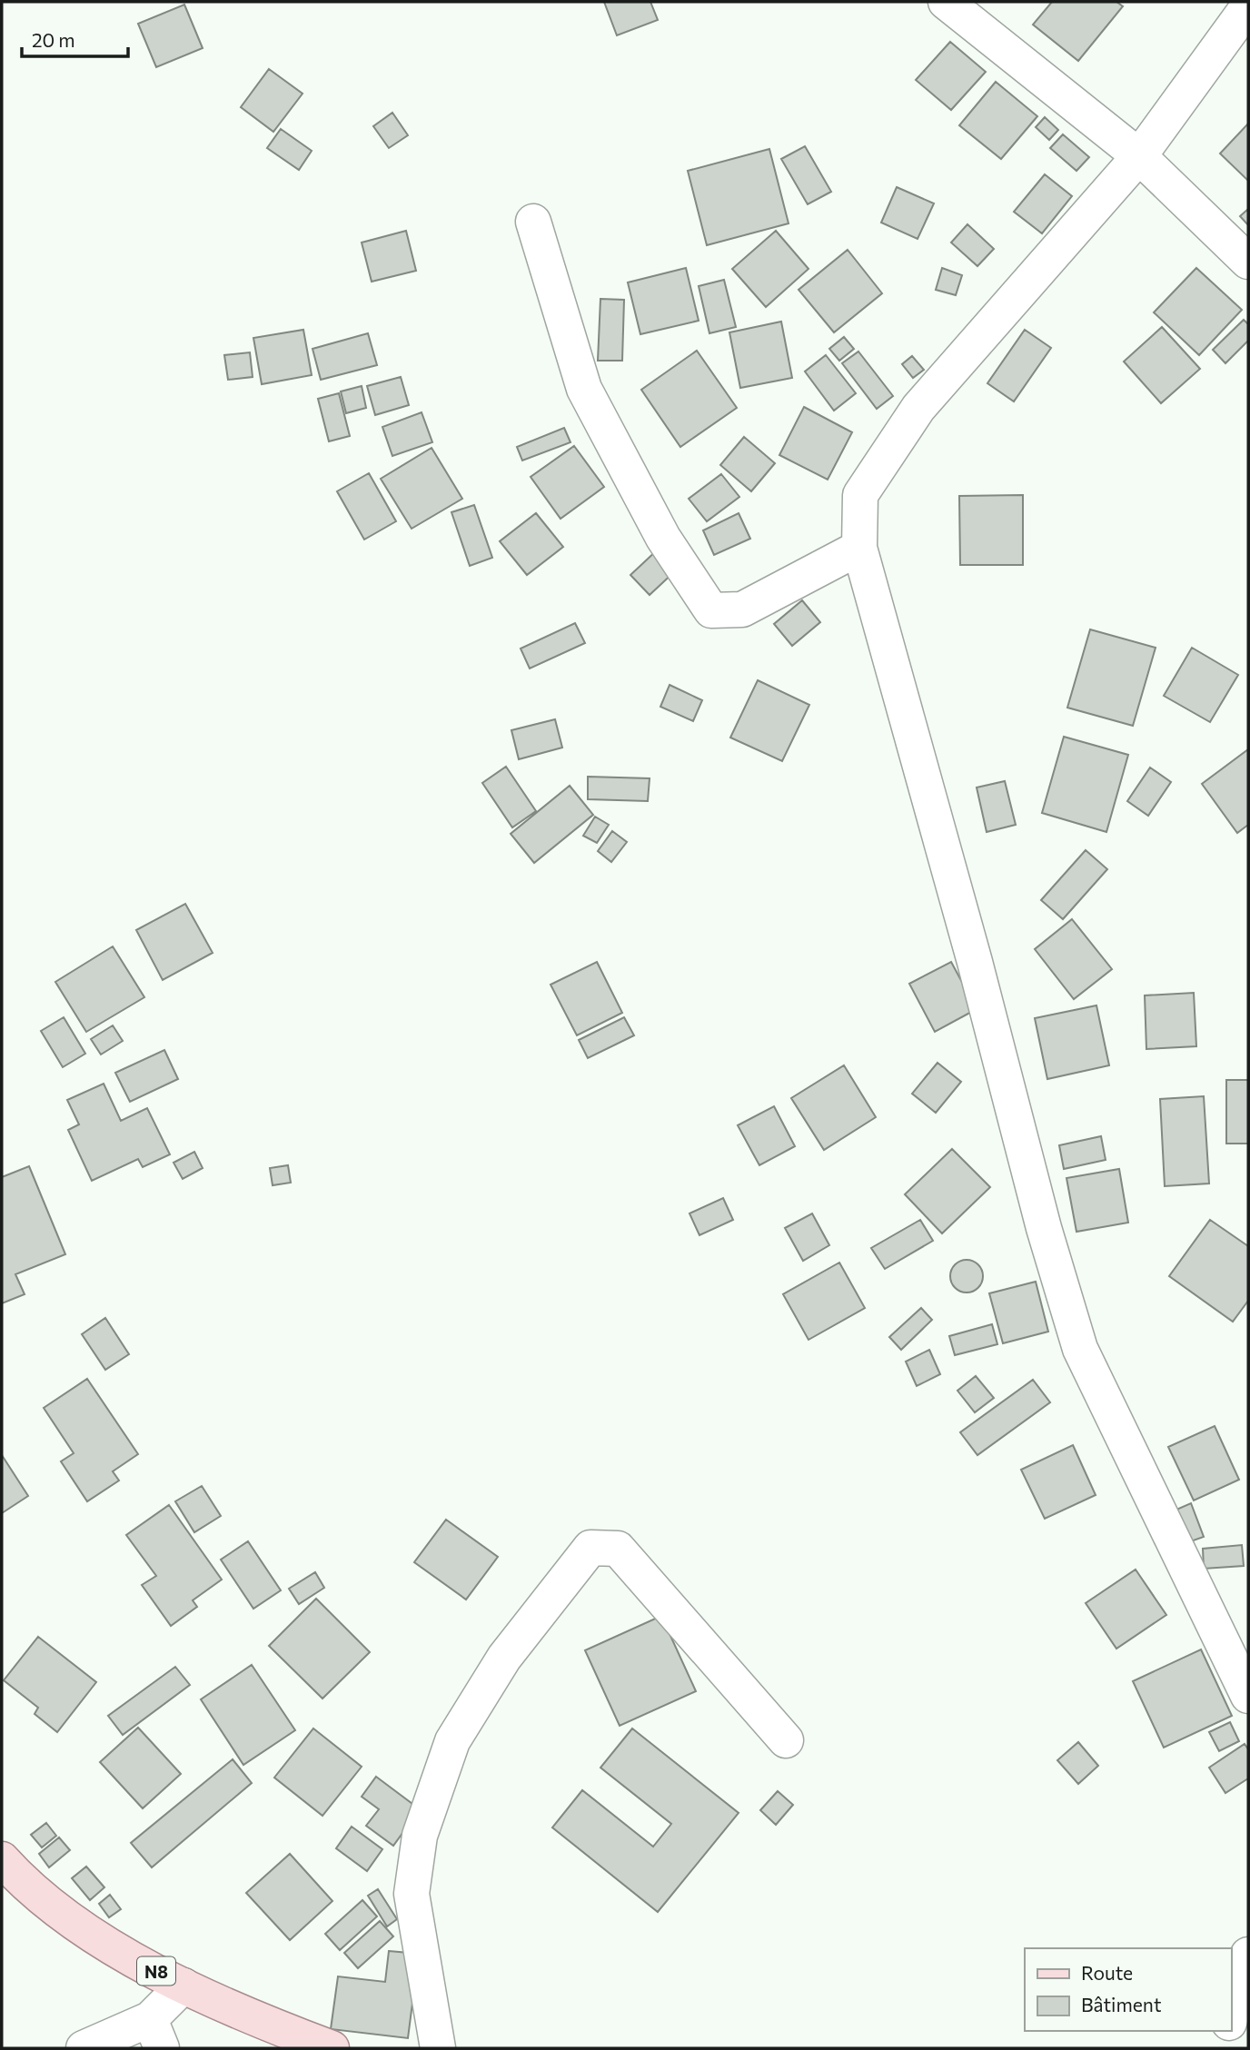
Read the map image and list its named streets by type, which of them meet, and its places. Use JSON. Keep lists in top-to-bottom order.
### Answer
{
  "streets": {
    "main road": ["N8"]
  },
  "legend": ["Route", "Bâtiment"],
  "scale_bar": "20 m"
}
